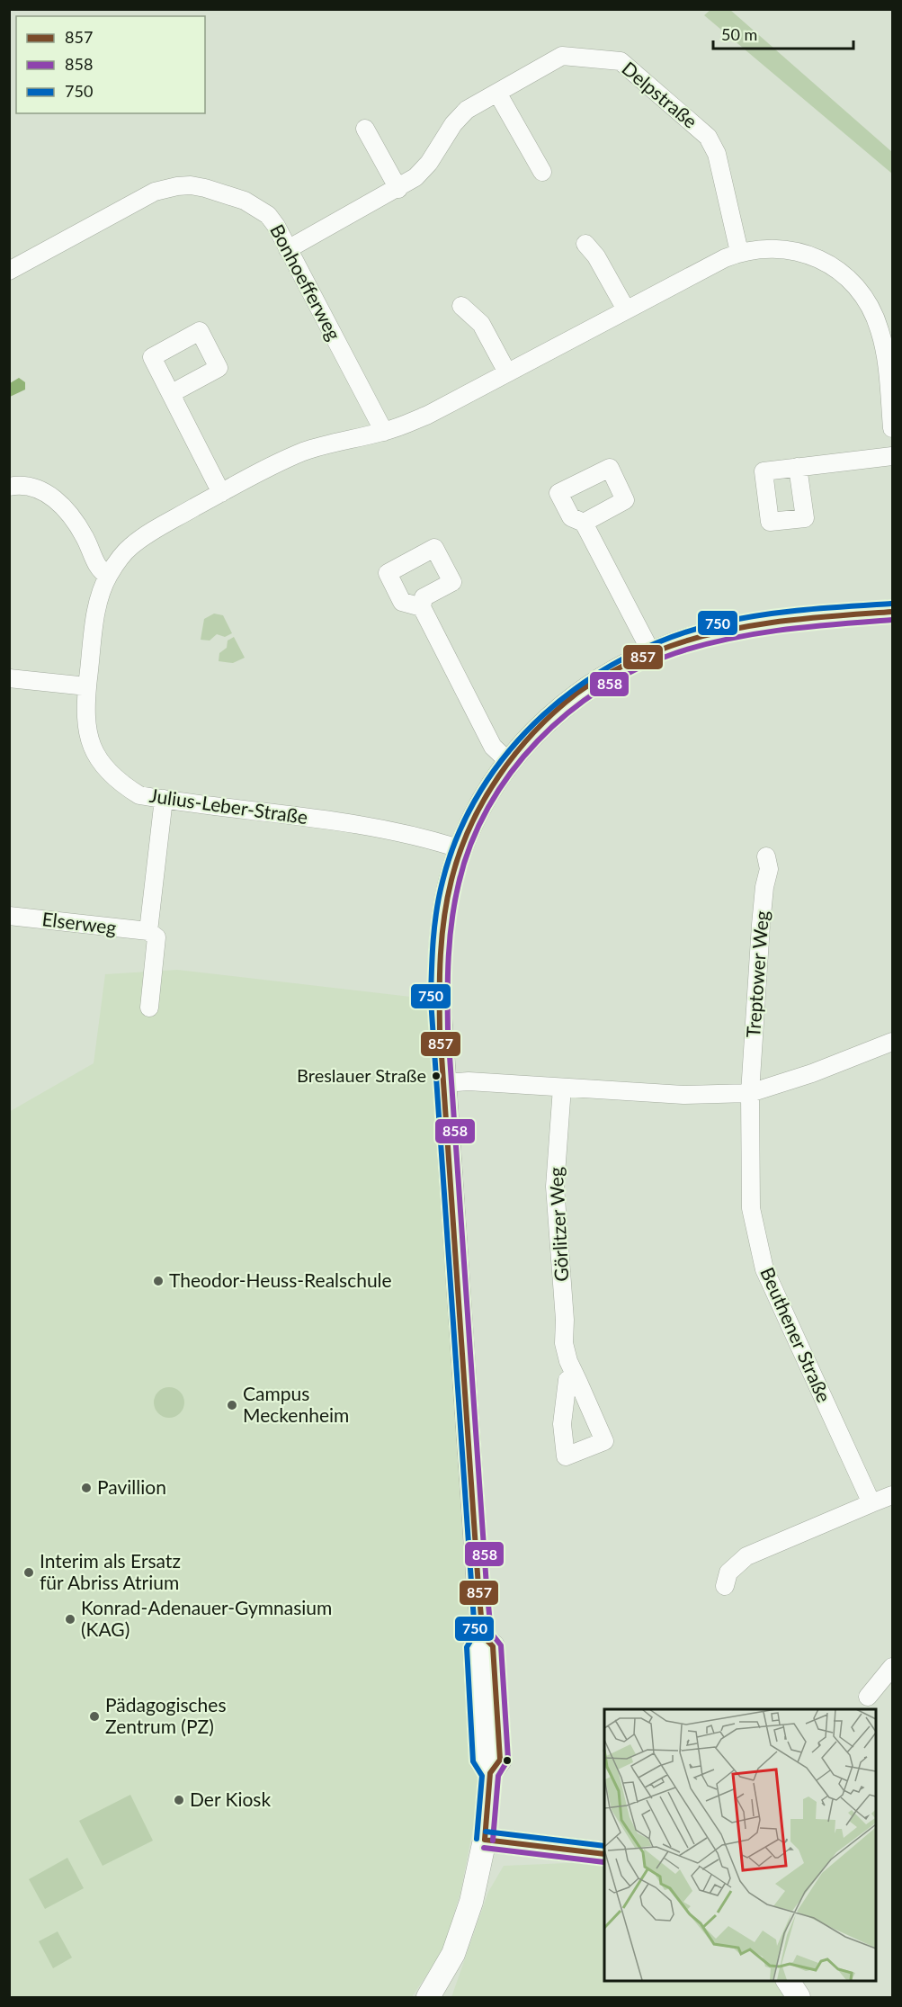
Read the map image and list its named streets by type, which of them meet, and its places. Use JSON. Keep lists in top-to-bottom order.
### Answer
{
  "streets": {
    "street": [
      "Delpstraße",
      "Bonhoefferweg",
      "Julius-Leber-Straße",
      "Elserweg",
      "Treptower Weg",
      "Görlitzer Weg",
      "Beuthener Straße"
    ]
  },
  "crossings": [
    ["Delpstraße", "Bonhoefferweg"],
    ["Delpstraße", "Julius-Leber-Straße"],
    ["Bonhoefferweg", "Julius-Leber-Straße"],
    ["Treptower Weg", "Beuthener Straße"]
  ],
  "places": [
    "Breslauer Straße",
    "Theodor-Heuss-Realschule",
    "Campus Meckenheim",
    "Pavillion",
    "Interim als Ersatz für Abriss Atrium",
    "Konrad-Adenauer-Gymnasium (KAG)",
    "Pädagogisches Zentrum (PZ)",
    "Der Kiosk"
  ],
  "lines": ["transit line 750", "transit line 857", "transit line 858"],
  "legend": ["857", "858", "750"],
  "scale_bar": "50 m"
}
